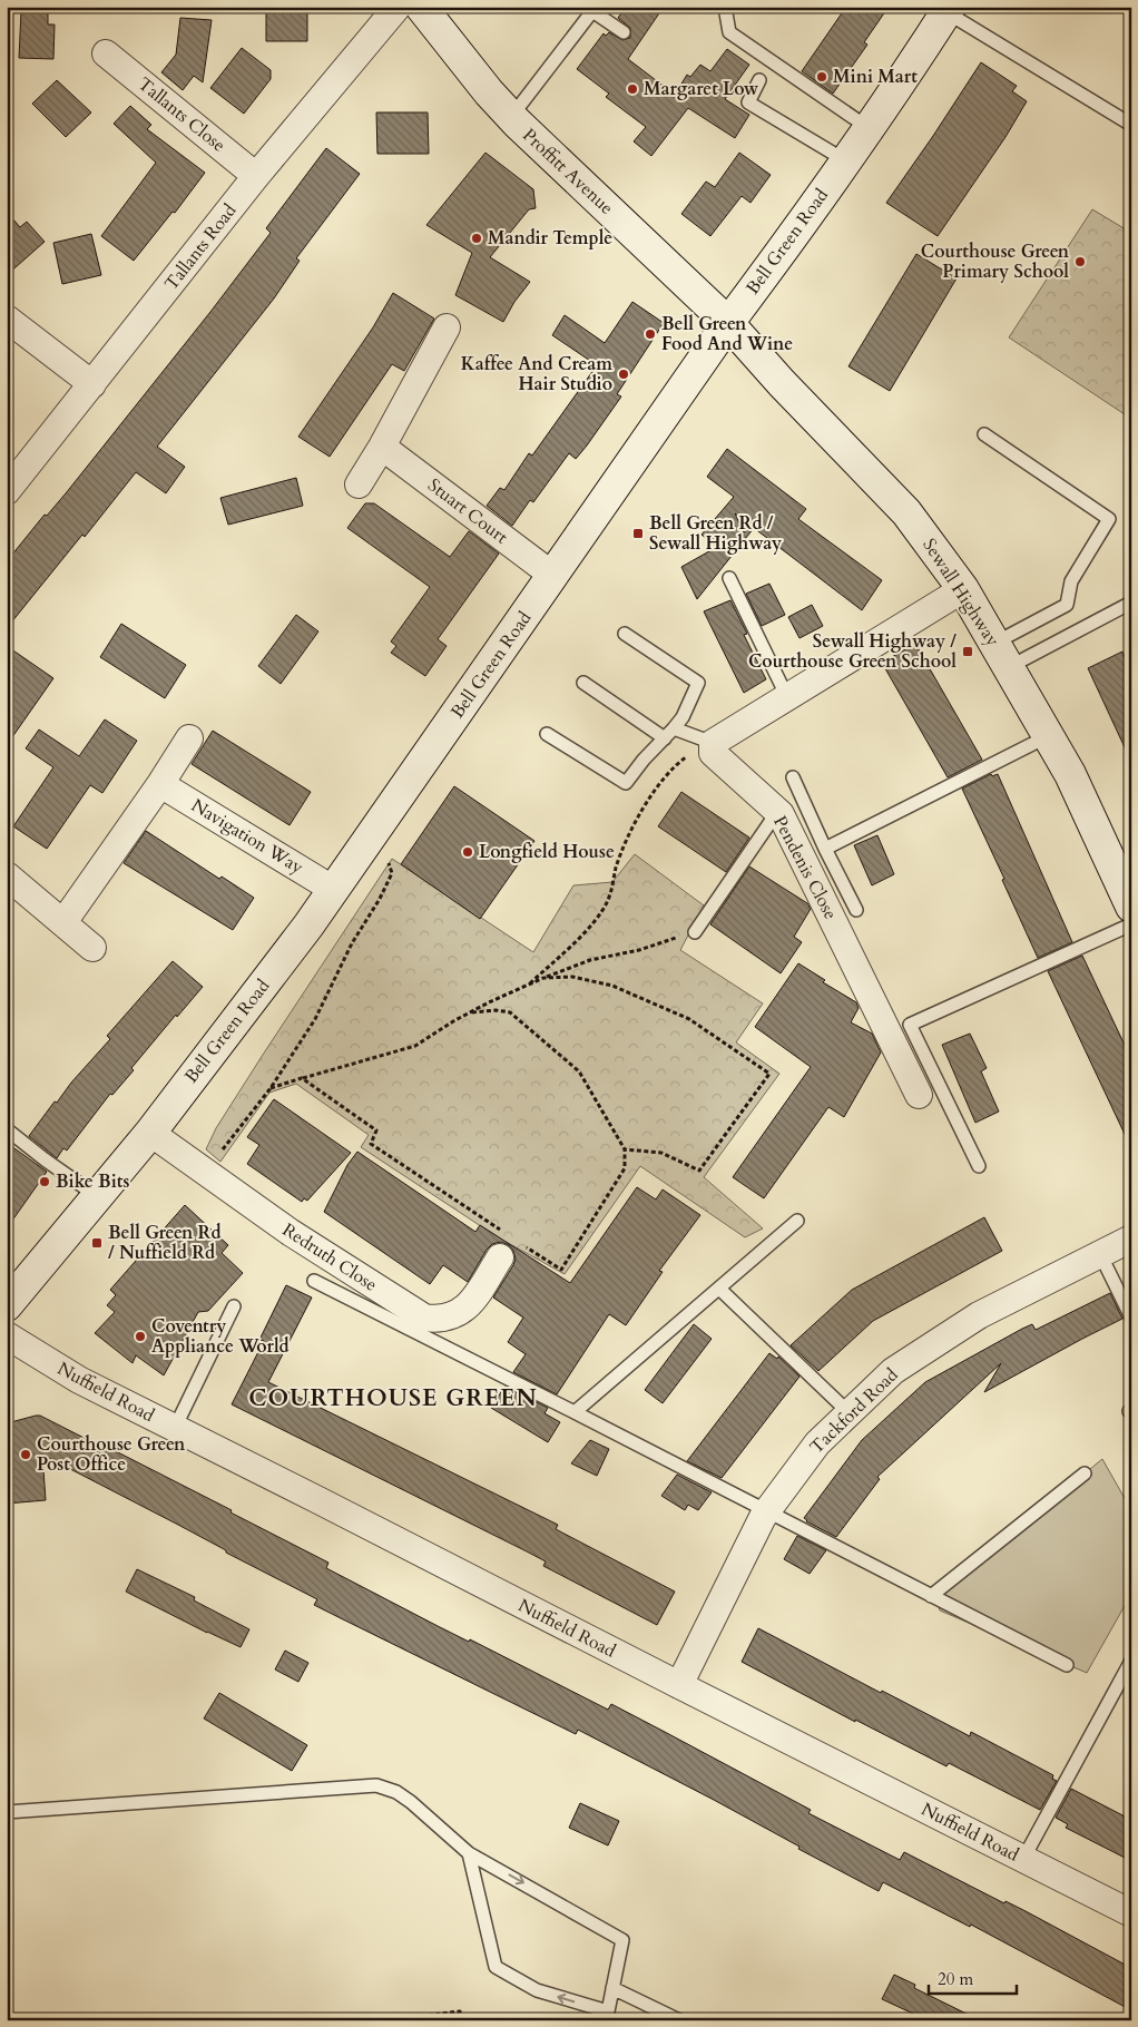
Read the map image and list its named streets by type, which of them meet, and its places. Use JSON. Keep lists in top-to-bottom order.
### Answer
{
  "streets": {
    "main road": ["Proffitt Avenue", "Bell Green Road", "Sewall Highway"],
    "street": [
      "Tallants Close",
      "Tallants Road",
      "Stuart Court",
      "Navigation Way",
      "Pendenis Close",
      "Redruth Close",
      "Nuffield Road",
      "Tackford Road"
    ]
  },
  "crossings": [
    ["Tallants Close", "Tallants Road"],
    ["Proffitt Avenue", "Bell Green Road"],
    ["Proffitt Avenue", "Sewall Highway"],
    ["Bell Green Road", "Stuart Court"],
    ["Bell Green Road", "Sewall Highway"],
    ["Bell Green Road", "Navigation Way"],
    ["Bell Green Road", "Redruth Close"],
    ["Nuffield Road", "Tackford Road"]
  ],
  "districts": ["COURTHOUSE GREEN"],
  "places": {
    "other": [
      "Mini Mart",
      "Margaret Low",
      "Mandir Temple",
      "Courthouse Green Primary School",
      "Bell Green Food And Wine",
      "Kaffee And Cream Hair Studio",
      "Longfield House",
      "Bike Bits",
      "Coventry Appliance World",
      "Courthouse Green Post Office"
    ],
    "transit": ["Bell Green Rd / Sewall Highway", "Sewall Highway / Courthouse Green School", "Bell Green Rd / Nuffield Rd"]
  },
  "scale_bar": "20 m"
}
